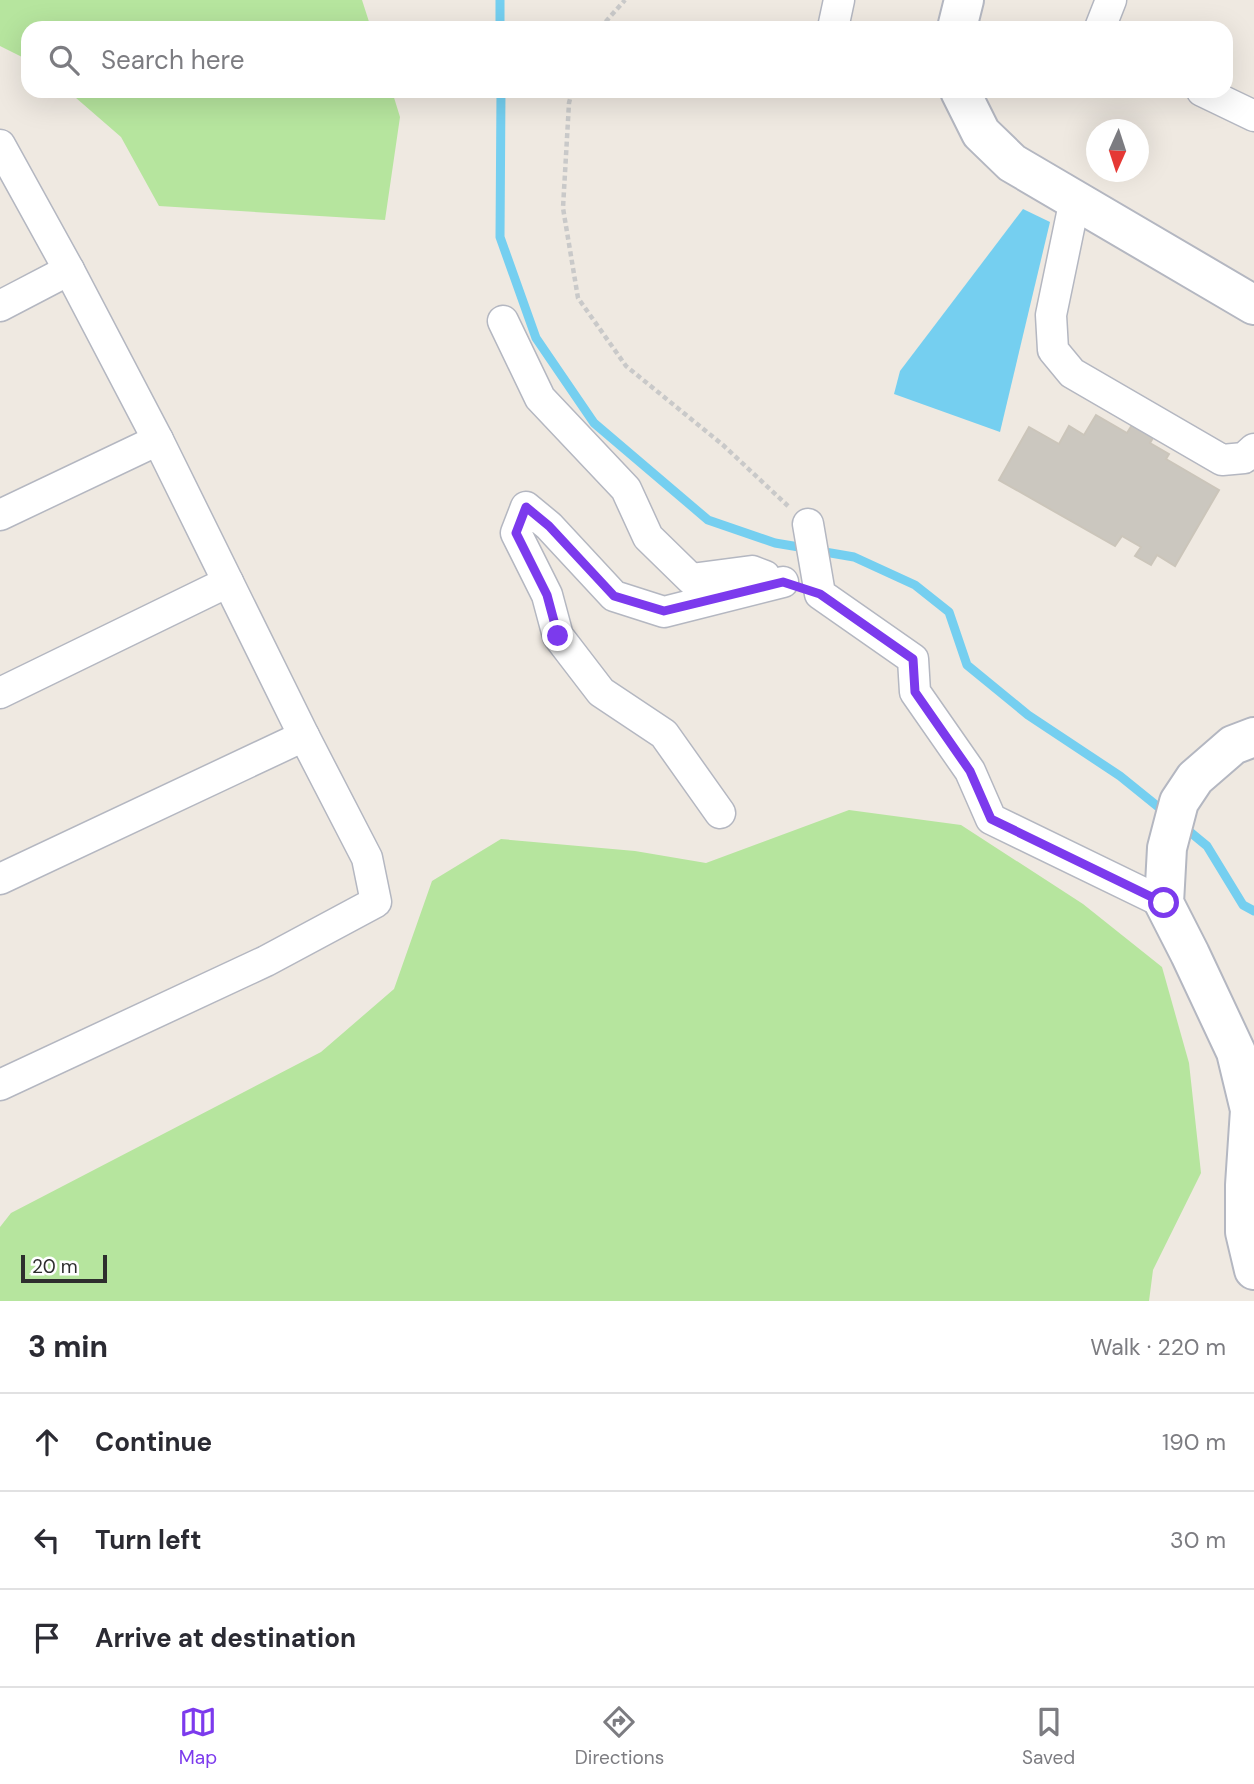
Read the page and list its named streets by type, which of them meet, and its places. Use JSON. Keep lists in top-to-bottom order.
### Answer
{
  "scale_bar": "20 m",
  "north": "bottom",
  "page": {
    "search": "Search here",
    "scale": "20 m",
    "heading": ["3 min", "Walk · 220 m"],
    "list": [
      ["Continue", "190 m"],
      ["Turn left", "30 m"],
      "Arrive at destination"
    ],
    "nav": ["Map", "Directions", "Saved"]
  }
}
